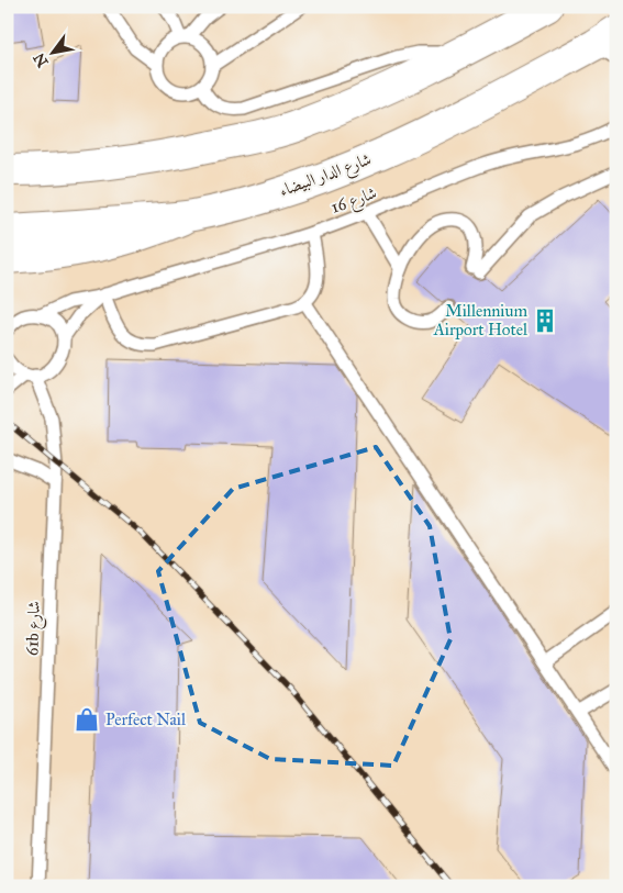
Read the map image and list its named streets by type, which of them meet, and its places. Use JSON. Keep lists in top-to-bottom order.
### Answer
{
  "streets": {
    "main road": ["شارع الدار البيضاء"],
    "lane": ["شارع 16", "61b شارع"]
  },
  "crossings": [
    ["شارع 16", "61b شارع"]
  ],
  "places": {
    "building": ["Millennium Airport Hotel"],
    "shop": ["Perfect Nail"]
  },
  "north": "bottom left"
}
